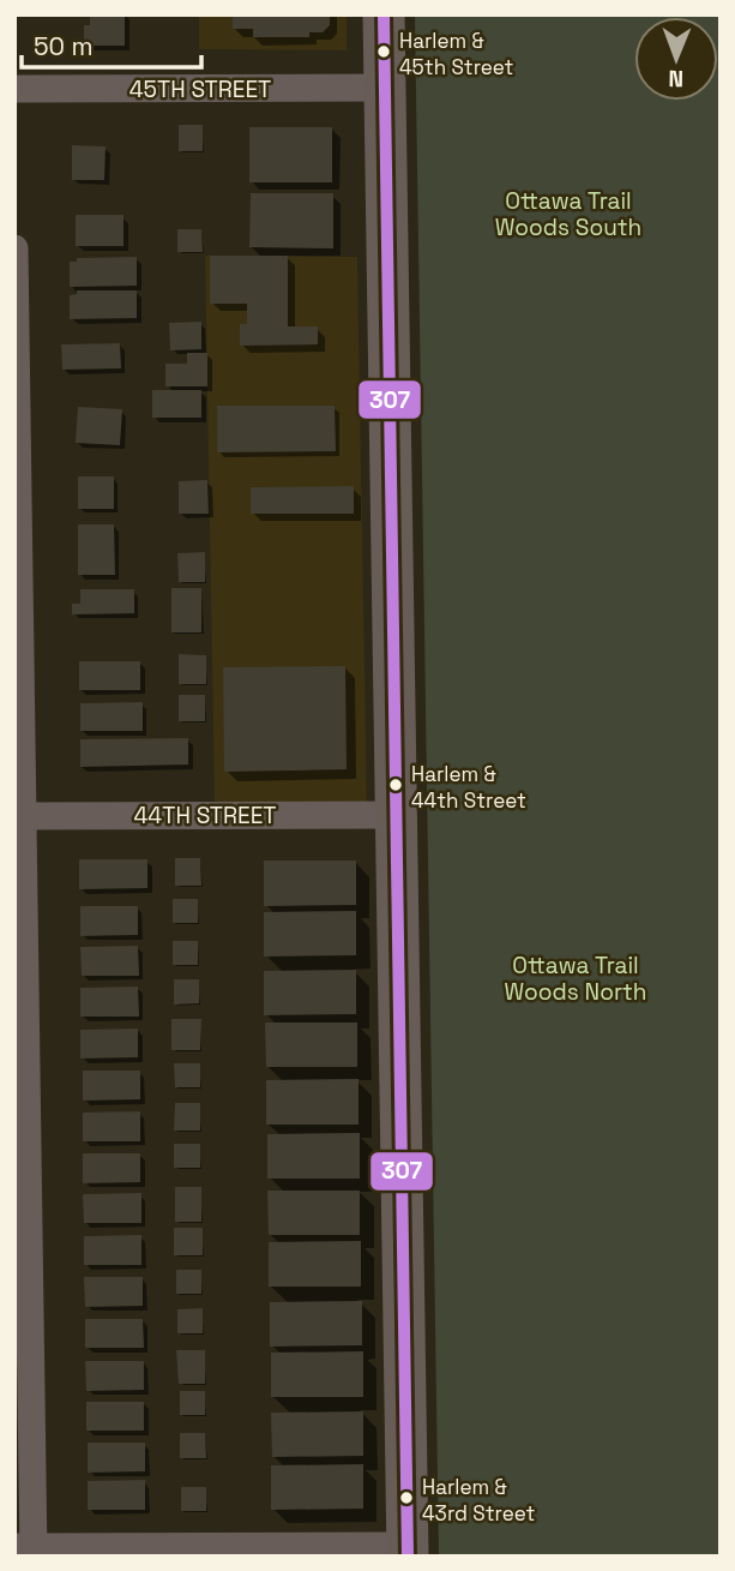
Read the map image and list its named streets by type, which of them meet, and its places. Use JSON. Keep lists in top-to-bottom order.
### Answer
{
  "streets": {
    "street": ["45TH STREET", "44TH STREET"]
  },
  "parks": ["Ottawa Trail Woods South", "Ottawa Trail Woods North"],
  "places": ["Harlem & 45th Street", "Harlem & 44th Street", "Harlem & 43rd Street"],
  "lines": ["transit line 307"],
  "scale_bar": "50 m",
  "north": "bottom"
}
